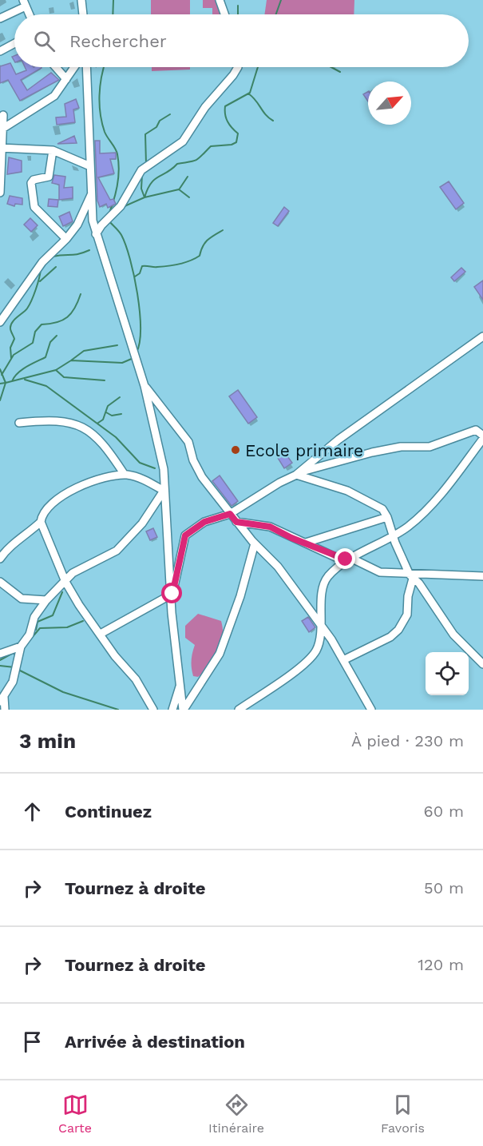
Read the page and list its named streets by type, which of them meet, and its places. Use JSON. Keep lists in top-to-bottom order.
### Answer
{
  "places": ["Ecole primaire"],
  "north": "top right",
  "page": {
    "search": "Rechercher",
    "heading": ["3 min", "À pied · 230 m"],
    "list": [
      ["Continuez", "60 m"],
      ["Tournez à droite", "50 m"],
      ["Tournez à droite", "120 m"],
      "Arrivée à destination"
    ],
    "nav": ["Carte", "Itinéraire", "Favoris"]
  }
}
